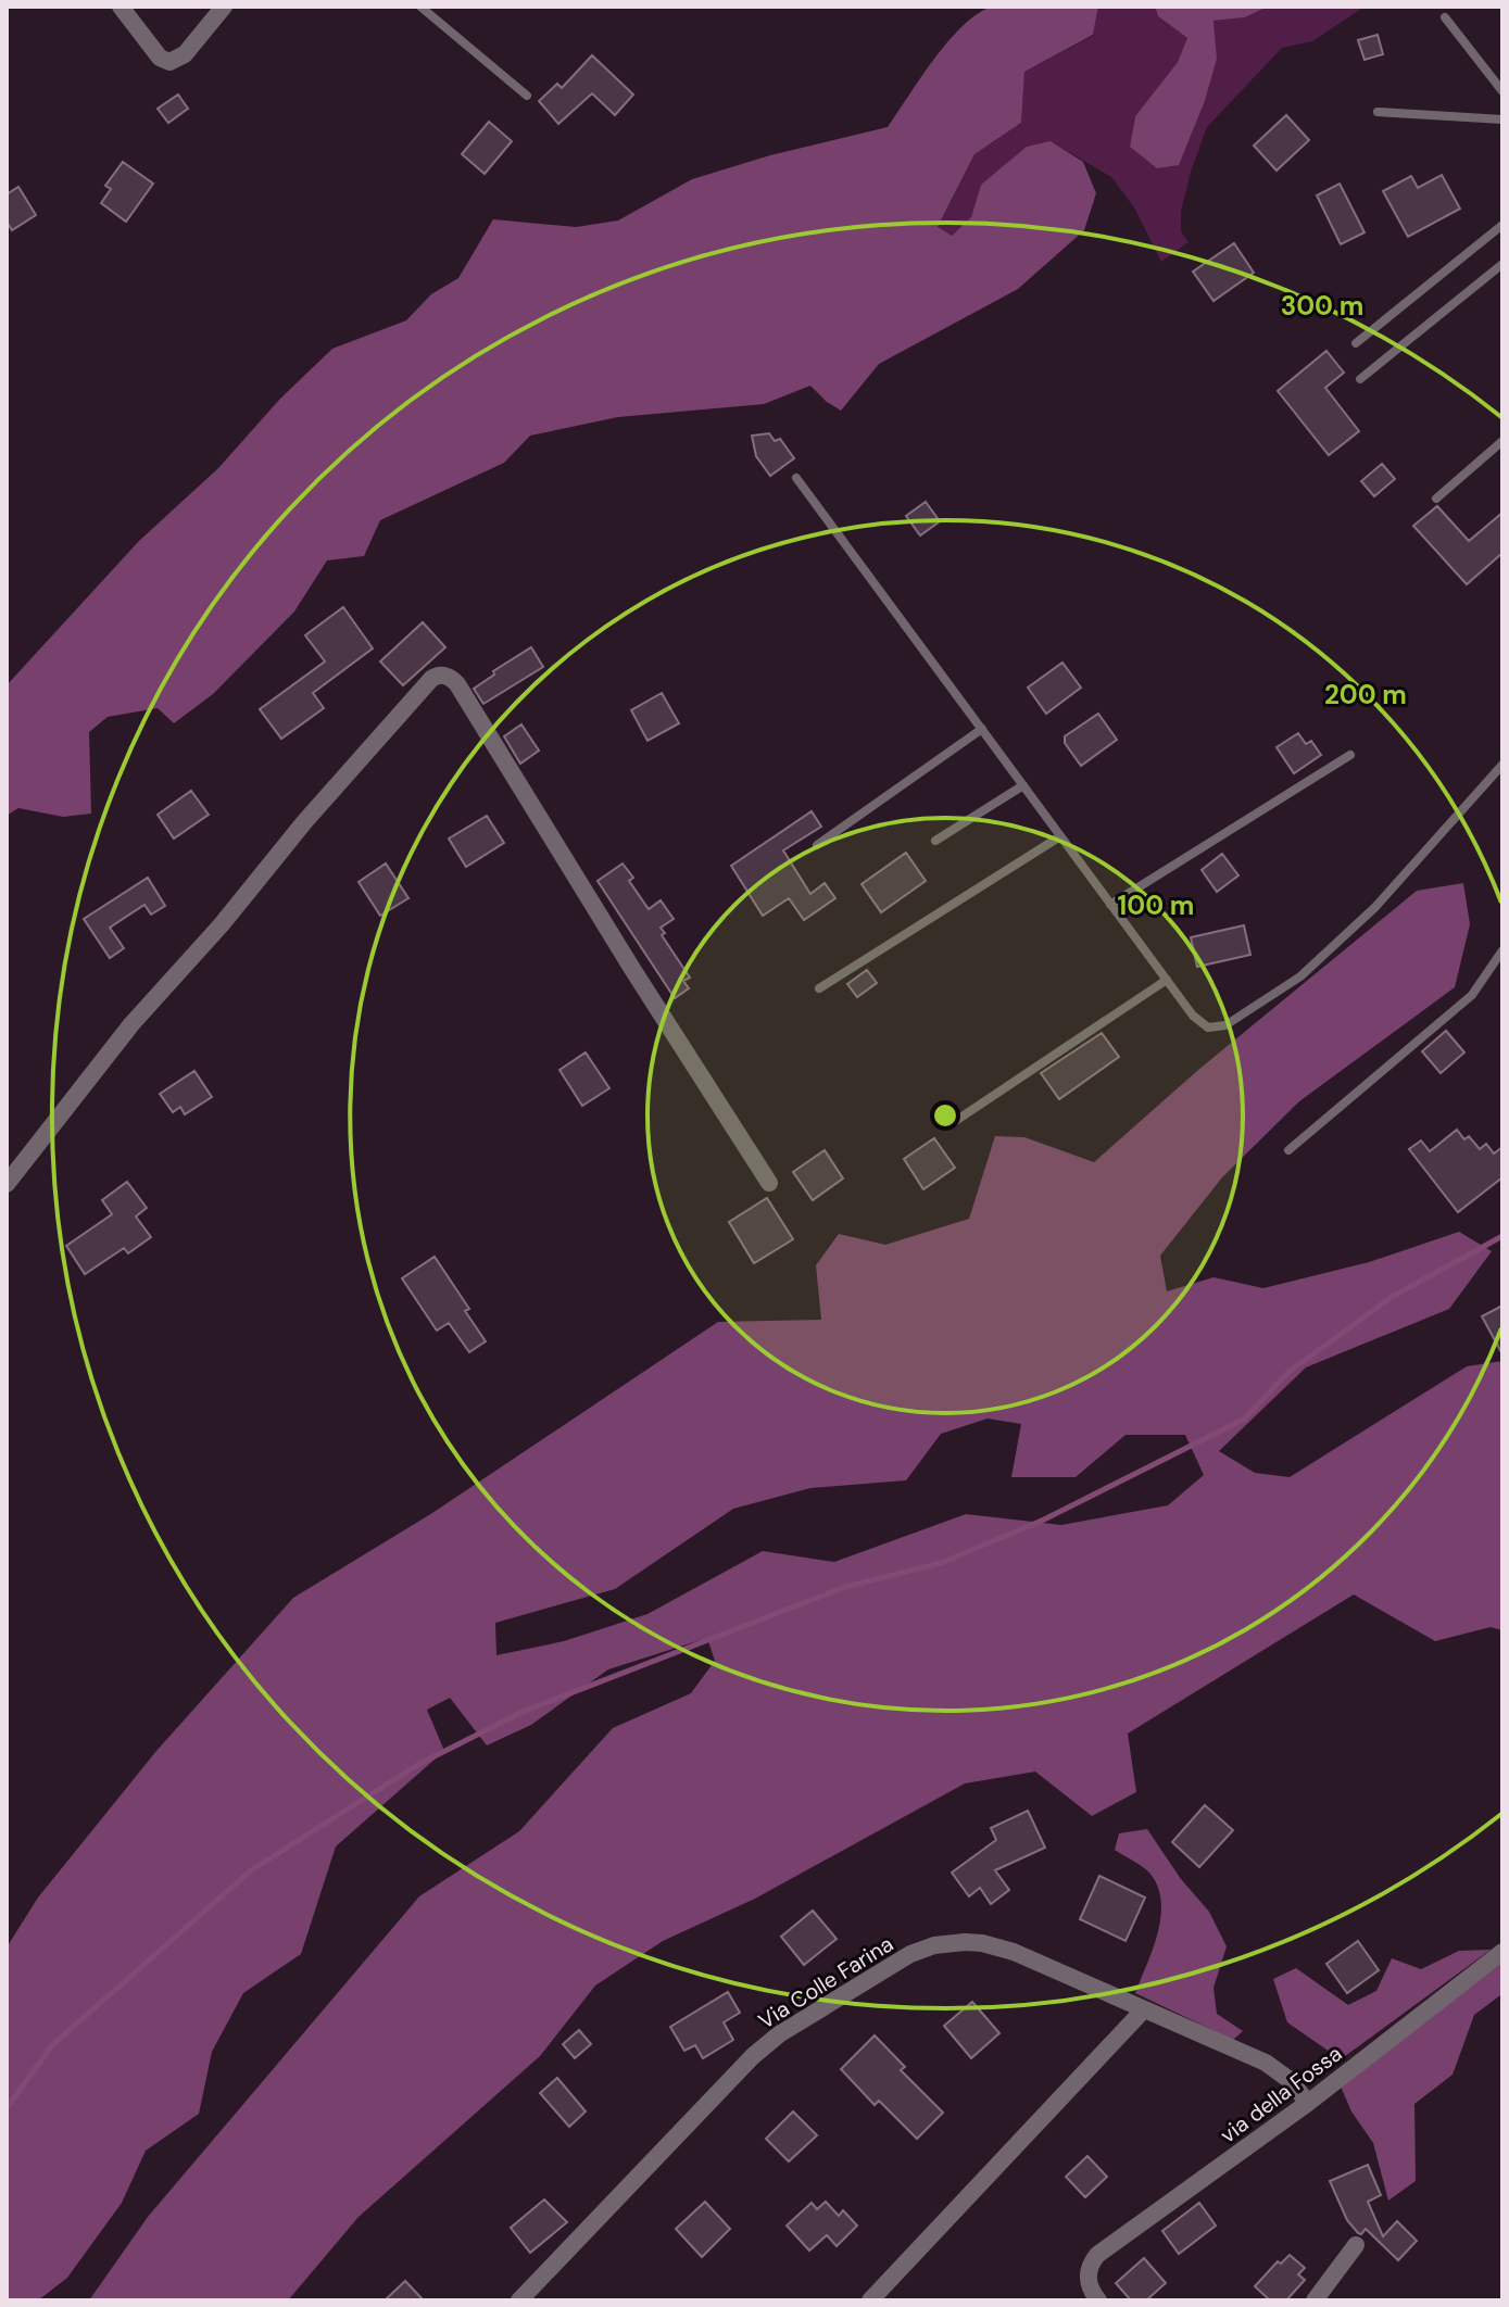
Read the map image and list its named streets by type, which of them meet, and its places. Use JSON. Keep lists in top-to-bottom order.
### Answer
{
  "streets": {
    "street": ["Via Colle Farina", "via della Fossa"]
  },
  "crossings": [
    ["Via Colle Farina", "via della Fossa"]
  ],
  "rings": ["300 m", "200 m", "100 m"]
}
